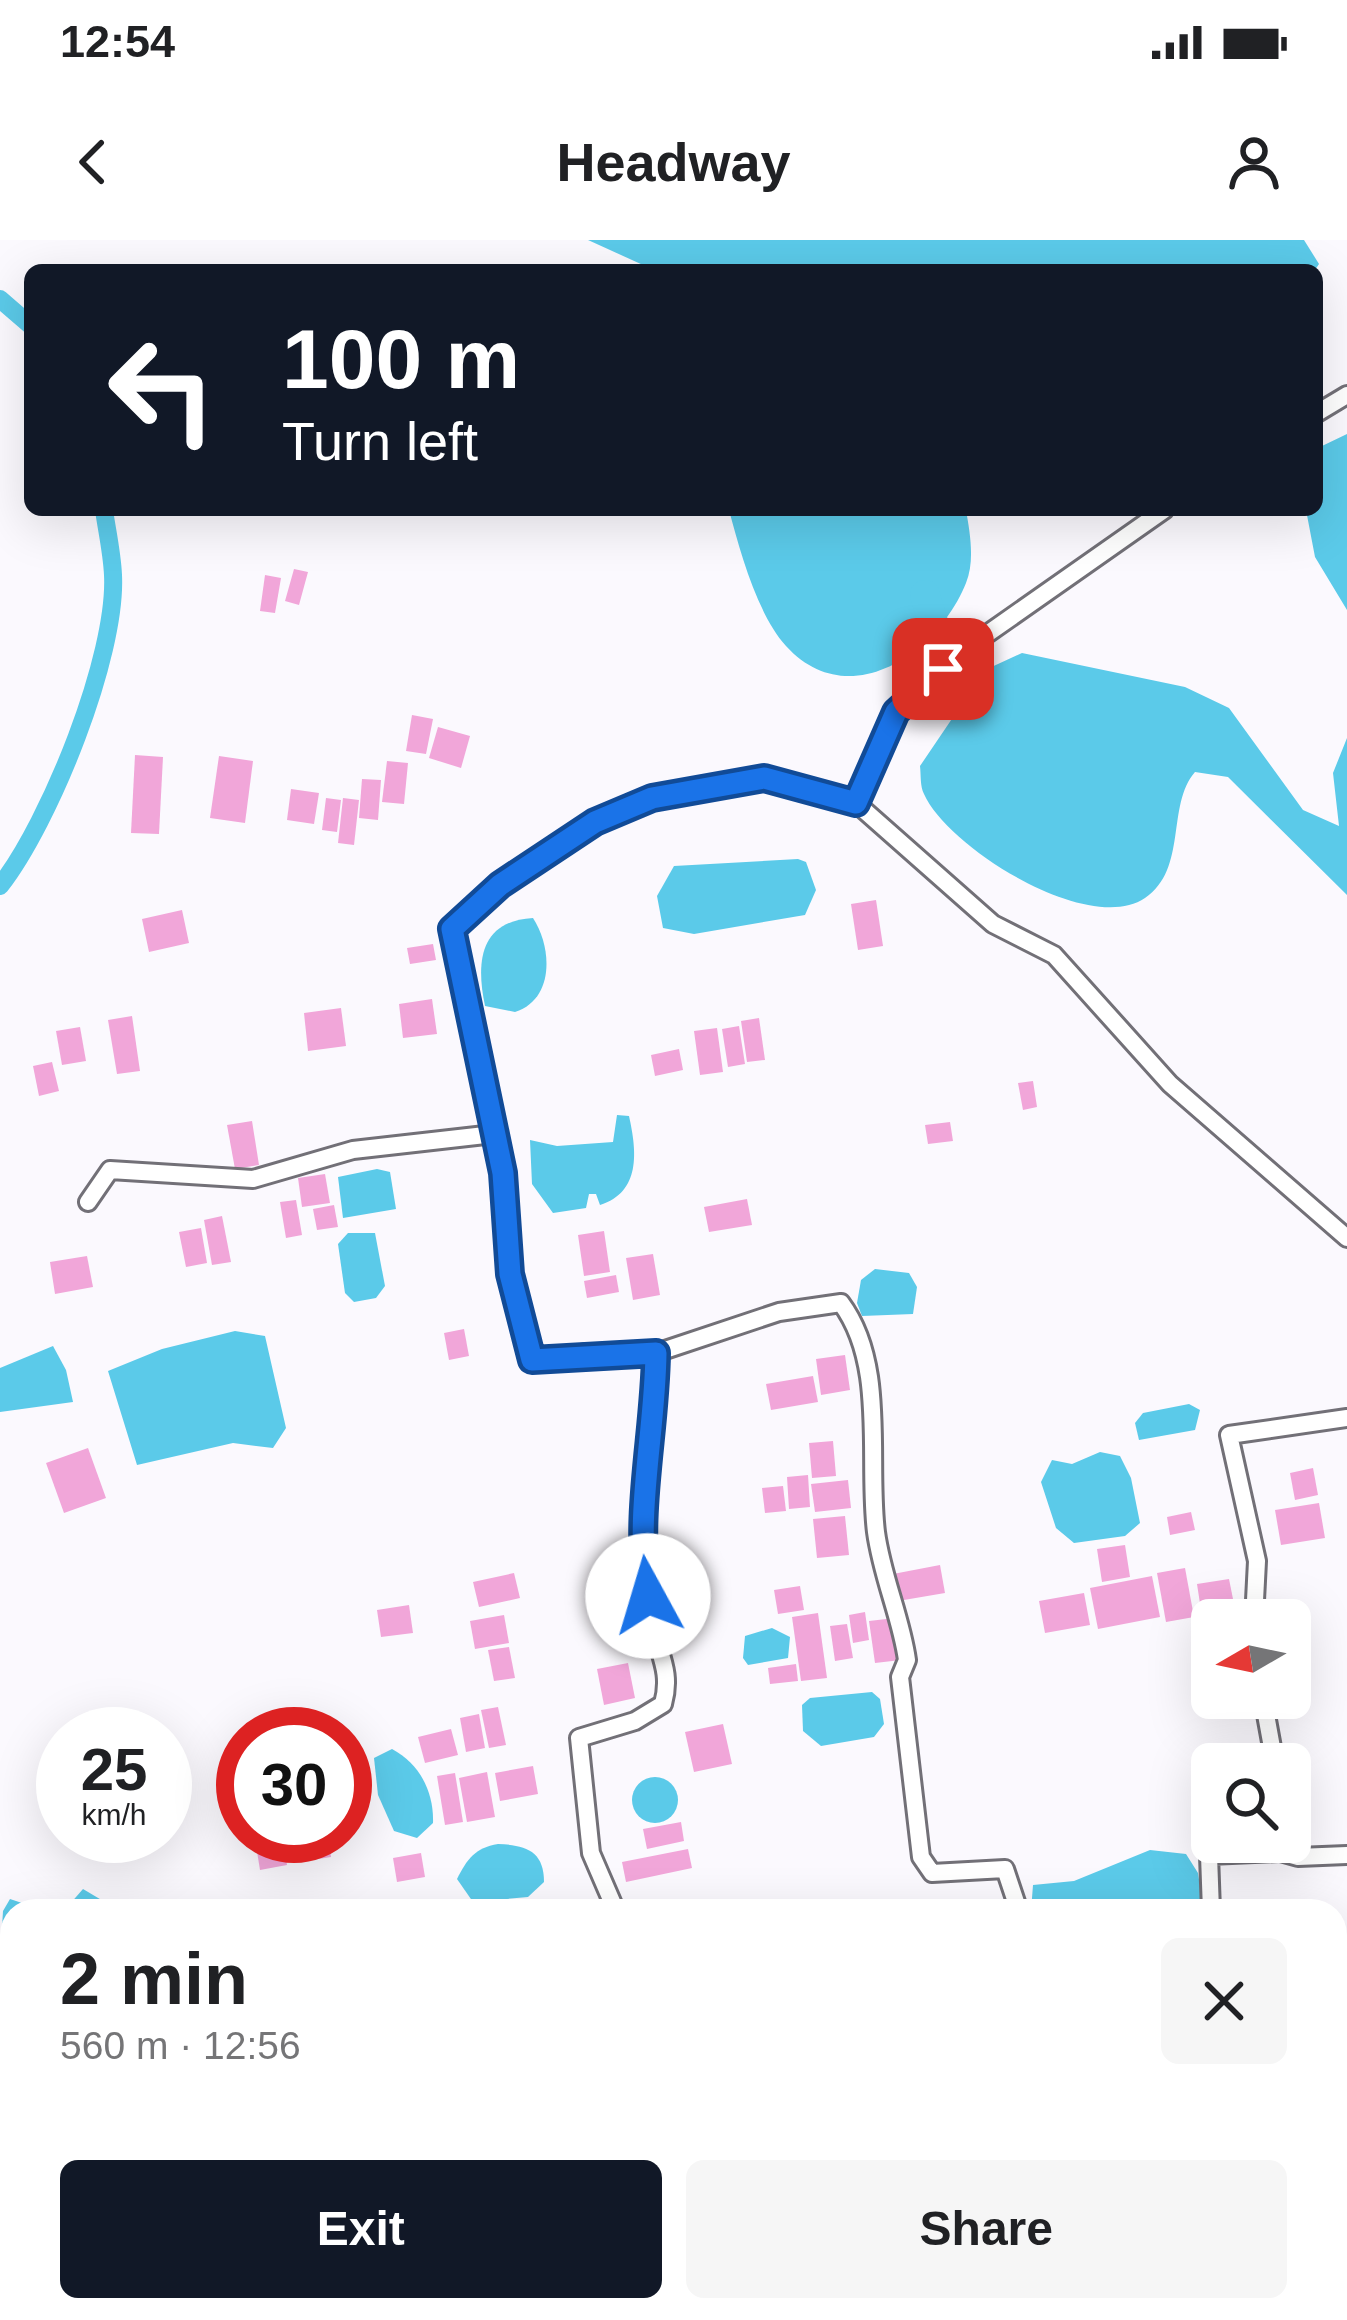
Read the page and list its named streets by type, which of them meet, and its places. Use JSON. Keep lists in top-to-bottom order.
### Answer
{
  "north": "left",
  "page": {
    "status": "12:54",
    "header": "Headway",
    "turn": ["100 m", "Turn left"],
    "speed": "25 km/h",
    "limit": "30",
    "heading": ["2 min", "560 m · 12:56"],
    "buttons": ["Exit", "Share"]
  }
}
